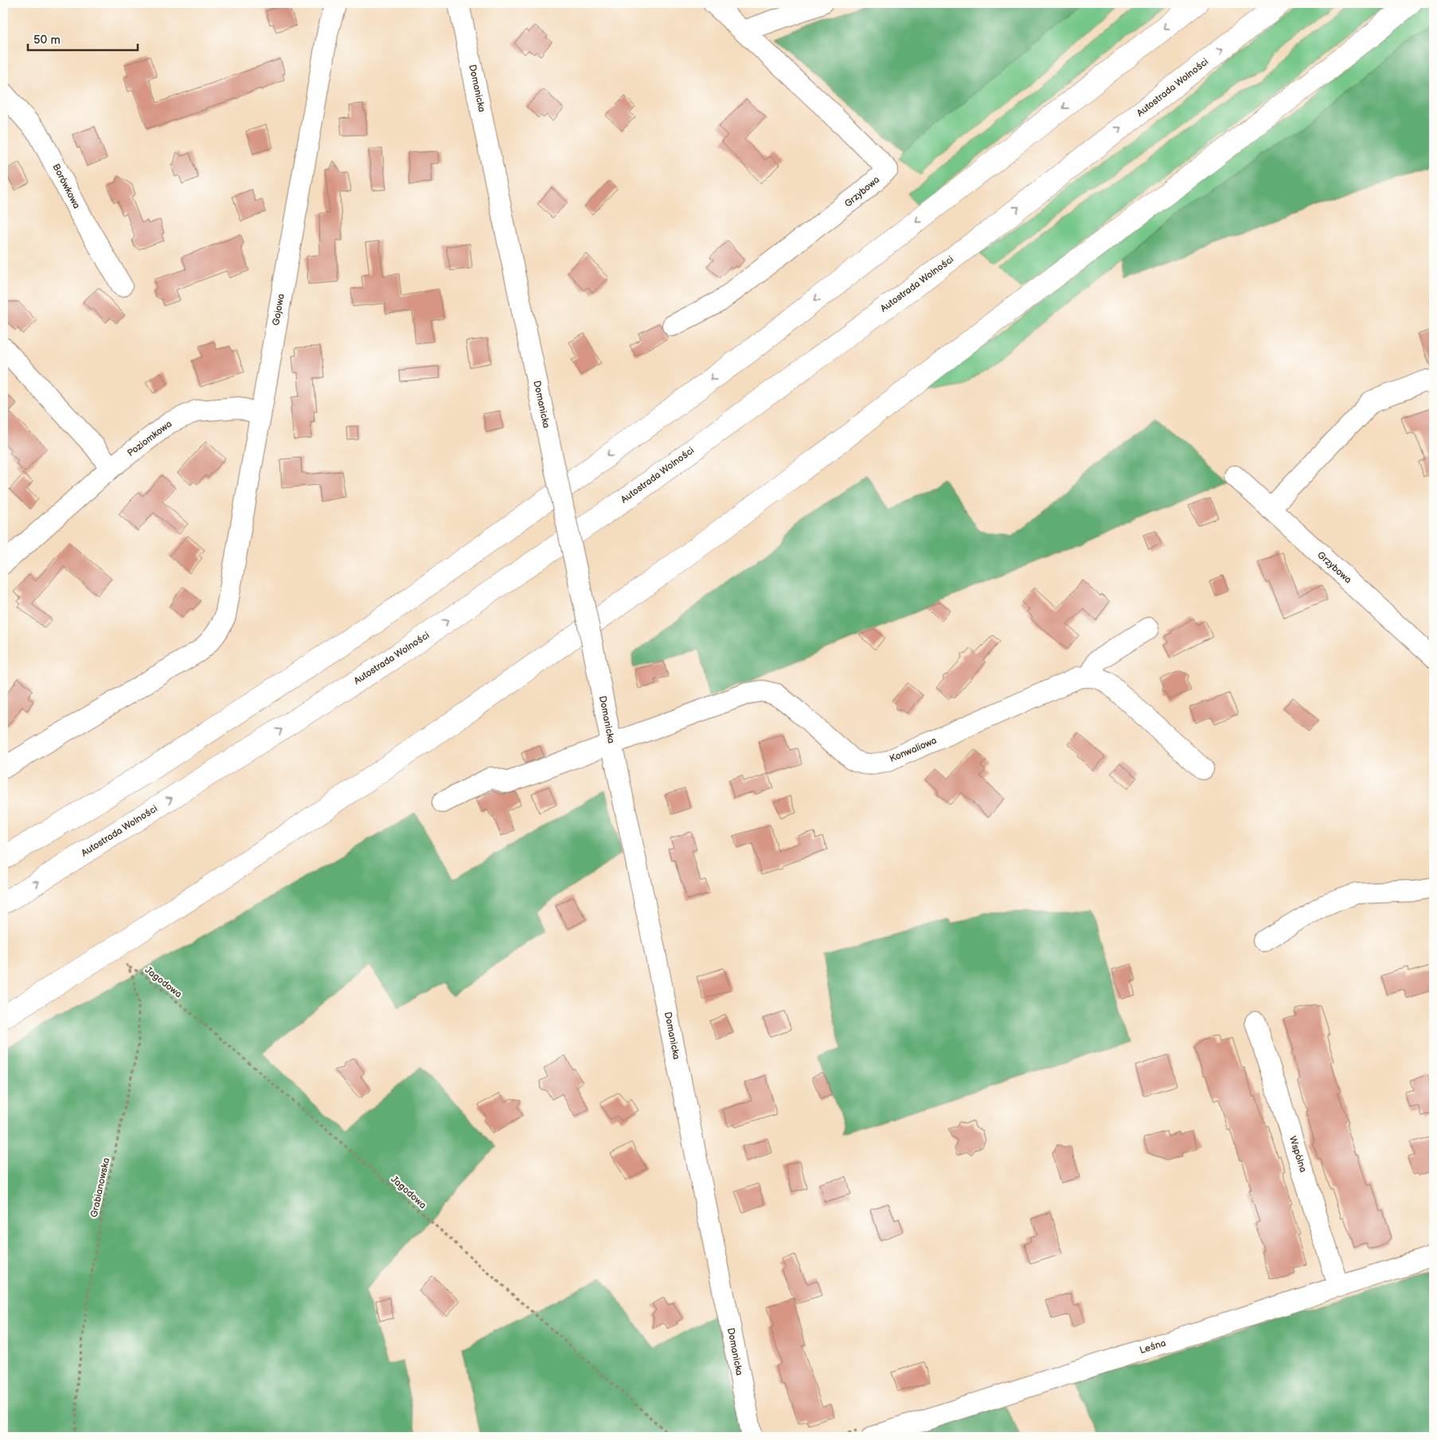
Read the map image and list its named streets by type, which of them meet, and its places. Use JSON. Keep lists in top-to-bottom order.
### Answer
{
  "streets": {
    "main road": ["Autostrada Wolności"],
    "street": [
      "Domanicka",
      "Borówkowa",
      "Grzybowa",
      "Gajowa",
      "Poziomkowa",
      "Konwaliowa",
      "Wspólna",
      "Leśna"
    ],
    "path": ["Jagodowa", "Grabianowska"]
  },
  "crossings": [
    ["Domanicka", "Konwaliowa"],
    ["Gajowa", "Poziomkowa"],
    ["Jagodowa", "Grabianowska"],
    ["Wspólna", "Leśna"]
  ],
  "scale_bar": "50 m"
}
